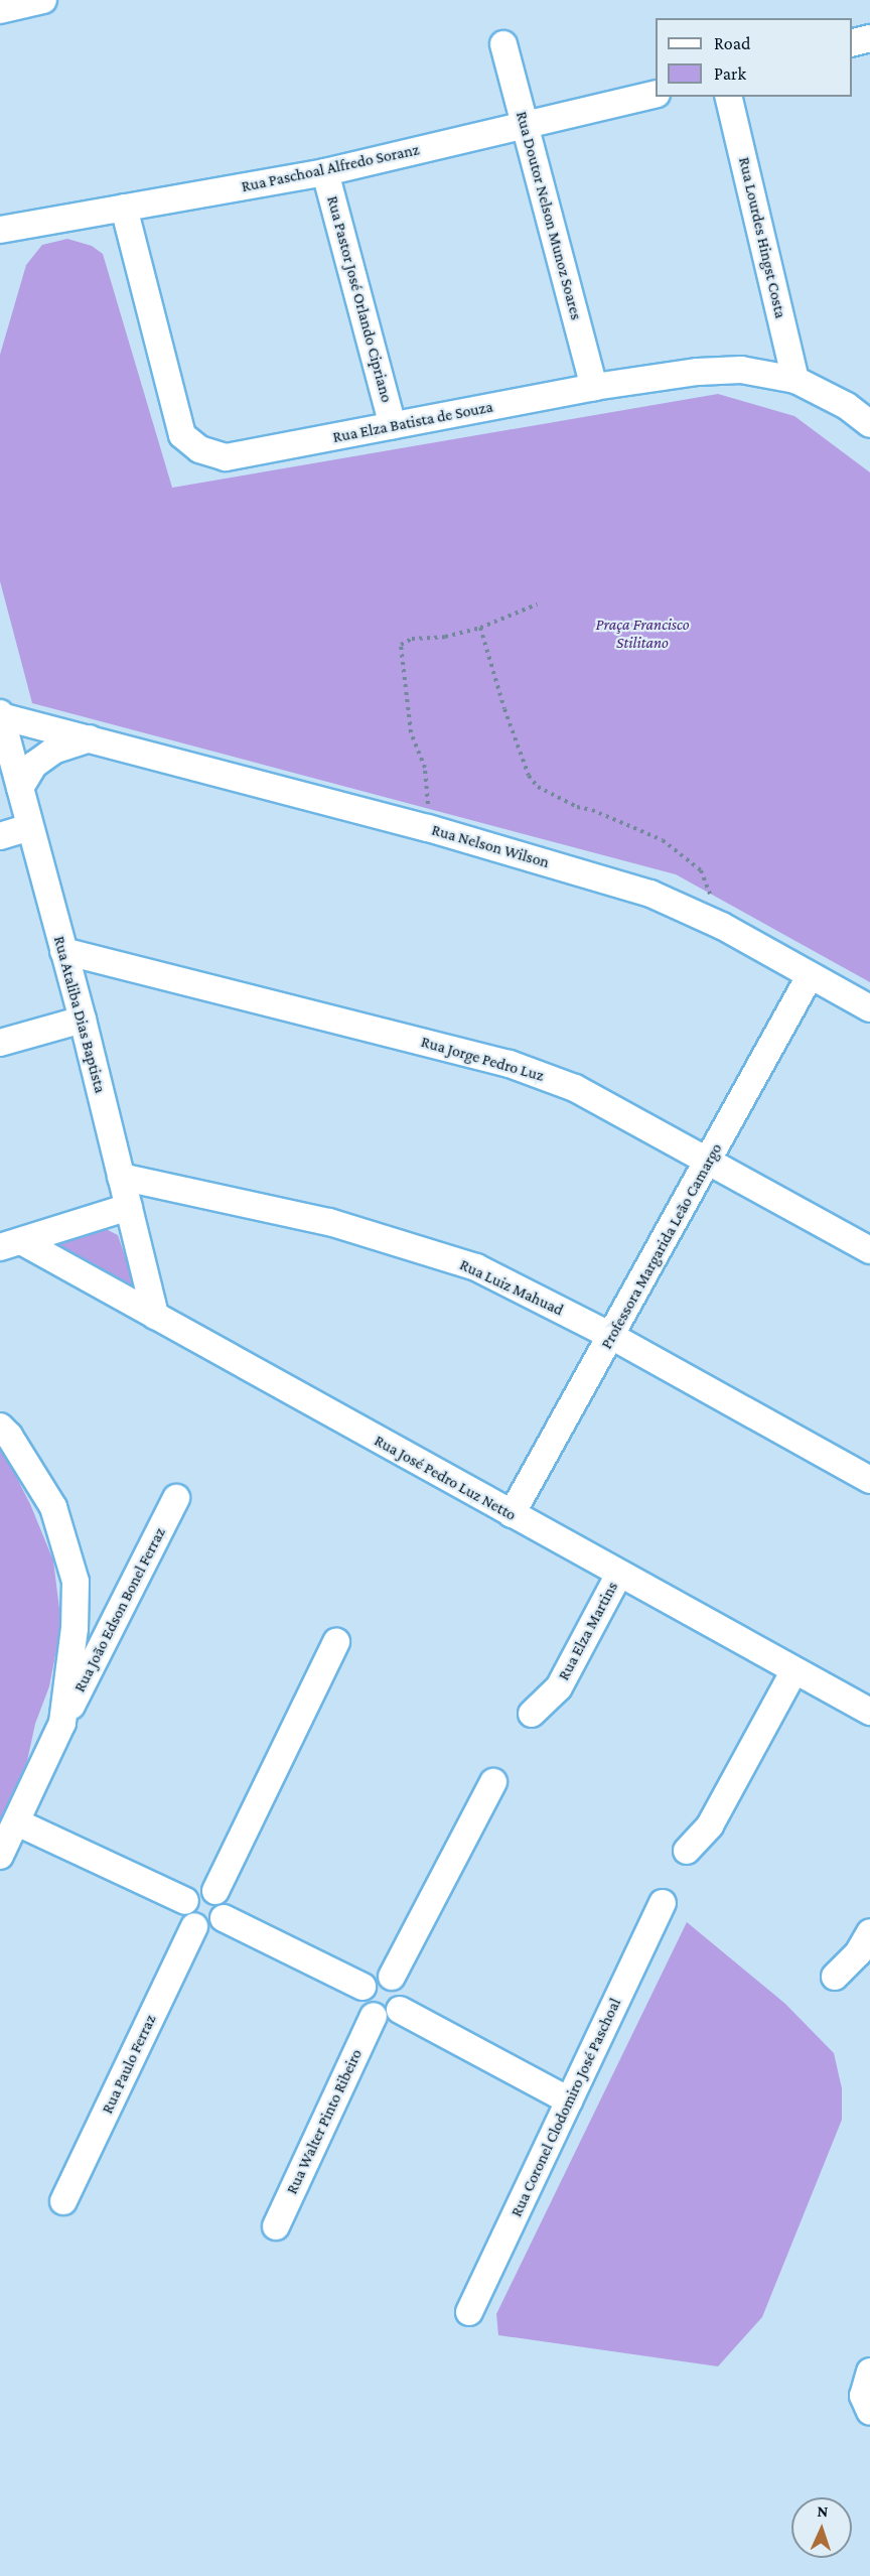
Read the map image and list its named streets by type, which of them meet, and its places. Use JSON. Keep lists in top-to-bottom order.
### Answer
{
  "streets": {
    "street": [
      "Rua Paschoal Alfredo Soranz",
      "Rua Doutor Nelson Munoz Soares",
      "Rua Lourdes Hingst Costa",
      "Rua Pastor José Orlando Cipriano",
      "Rua Elza Batista de Souza",
      "Rua Nelson Wilson",
      "Rua Ataliba Dias Baptista",
      "Rua Jorge Pedro Luz",
      "Professora Margarida Leão Camargo",
      "Rua Luiz Mahuad",
      "Rua José Pedro Luz Netto",
      "Rua João Edson Bonel Ferraz",
      "Rua Elza Martins",
      "Rua Paulo Ferraz",
      "Rua Coronel Clodomiro José Paschoal",
      "Rua Walter Pinto Ribeiro"
    ]
  },
  "crossings": [
    ["Rua Paschoal Alfredo Soranz", "Rua Doutor Nelson Munoz Soares"],
    ["Rua Paschoal Alfredo Soranz", "Rua Pastor José Orlando Cipriano"],
    ["Rua Paschoal Alfredo Soranz", "Rua Elza Batista de Souza"],
    ["Rua Doutor Nelson Munoz Soares", "Rua Elza Batista de Souza"],
    ["Rua Lourdes Hingst Costa", "Rua Elza Batista de Souza"],
    ["Rua Pastor José Orlando Cipriano", "Rua Elza Batista de Souza"],
    ["Rua Nelson Wilson", "Rua Ataliba Dias Baptista"],
    ["Rua Nelson Wilson", "Professora Margarida Leão Camargo"],
    ["Rua Ataliba Dias Baptista", "Rua Jorge Pedro Luz"],
    ["Rua Ataliba Dias Baptista", "Rua Luiz Mahuad"],
    ["Rua Ataliba Dias Baptista", "Rua José Pedro Luz Netto"],
    ["Rua Jorge Pedro Luz", "Professora Margarida Leão Camargo"],
    ["Professora Margarida Leão Camargo", "Rua Luiz Mahuad"],
    ["Professora Margarida Leão Camargo", "Rua José Pedro Luz Netto"],
    ["Rua José Pedro Luz Netto", "Rua Elza Martins"]
  ],
  "parks": ["Praça Francisco Stilitano"],
  "legend": ["Road", "Park"],
  "north": "top"
}
